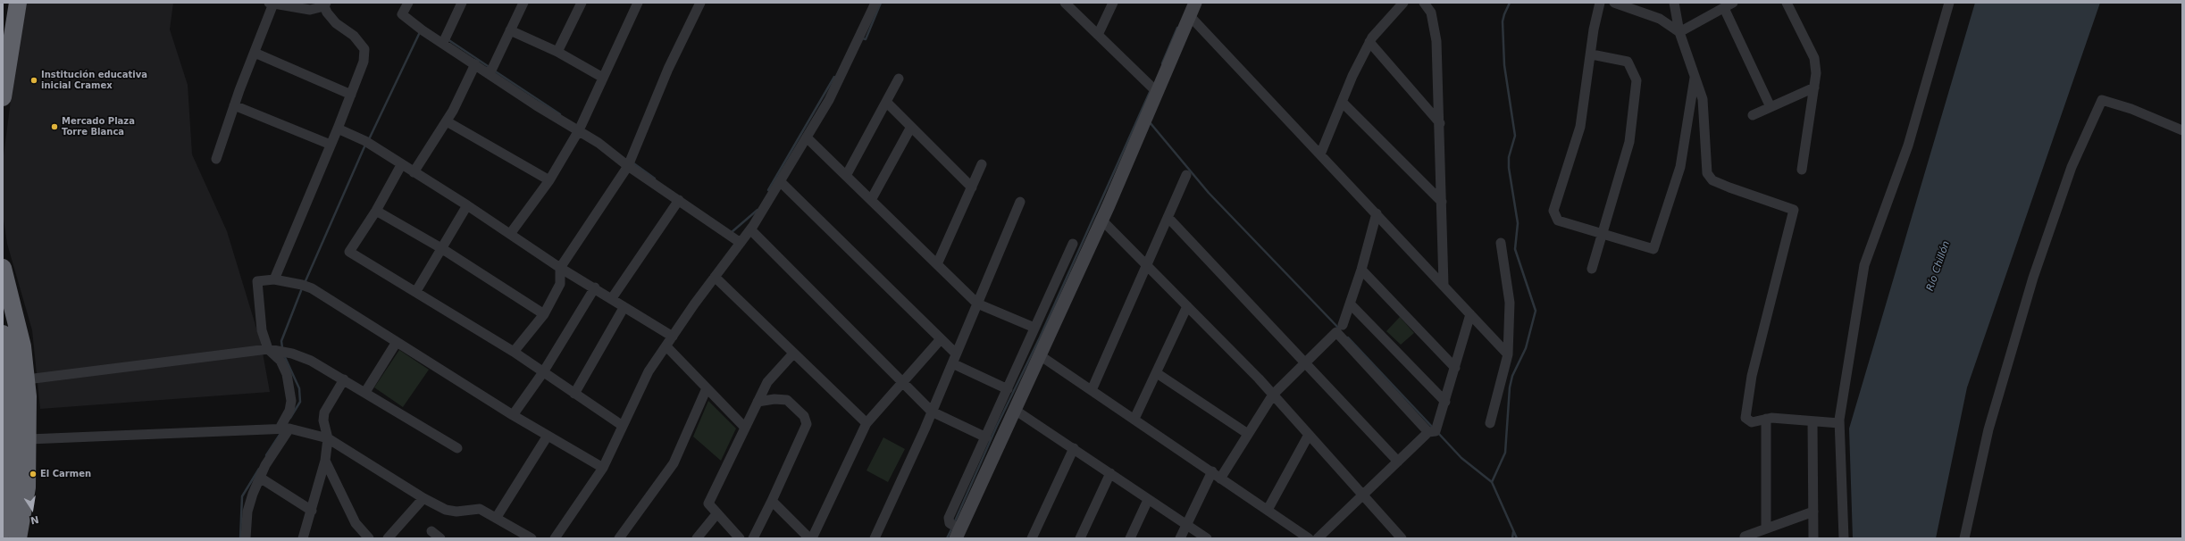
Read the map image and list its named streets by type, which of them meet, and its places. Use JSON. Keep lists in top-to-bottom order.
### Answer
{
  "water": ["Río Chillón"],
  "places": ["Institución educativa inicial Cramex", "Mercado Plaza Torre Blanca", "El Carmen"],
  "north": "bottom"
}
